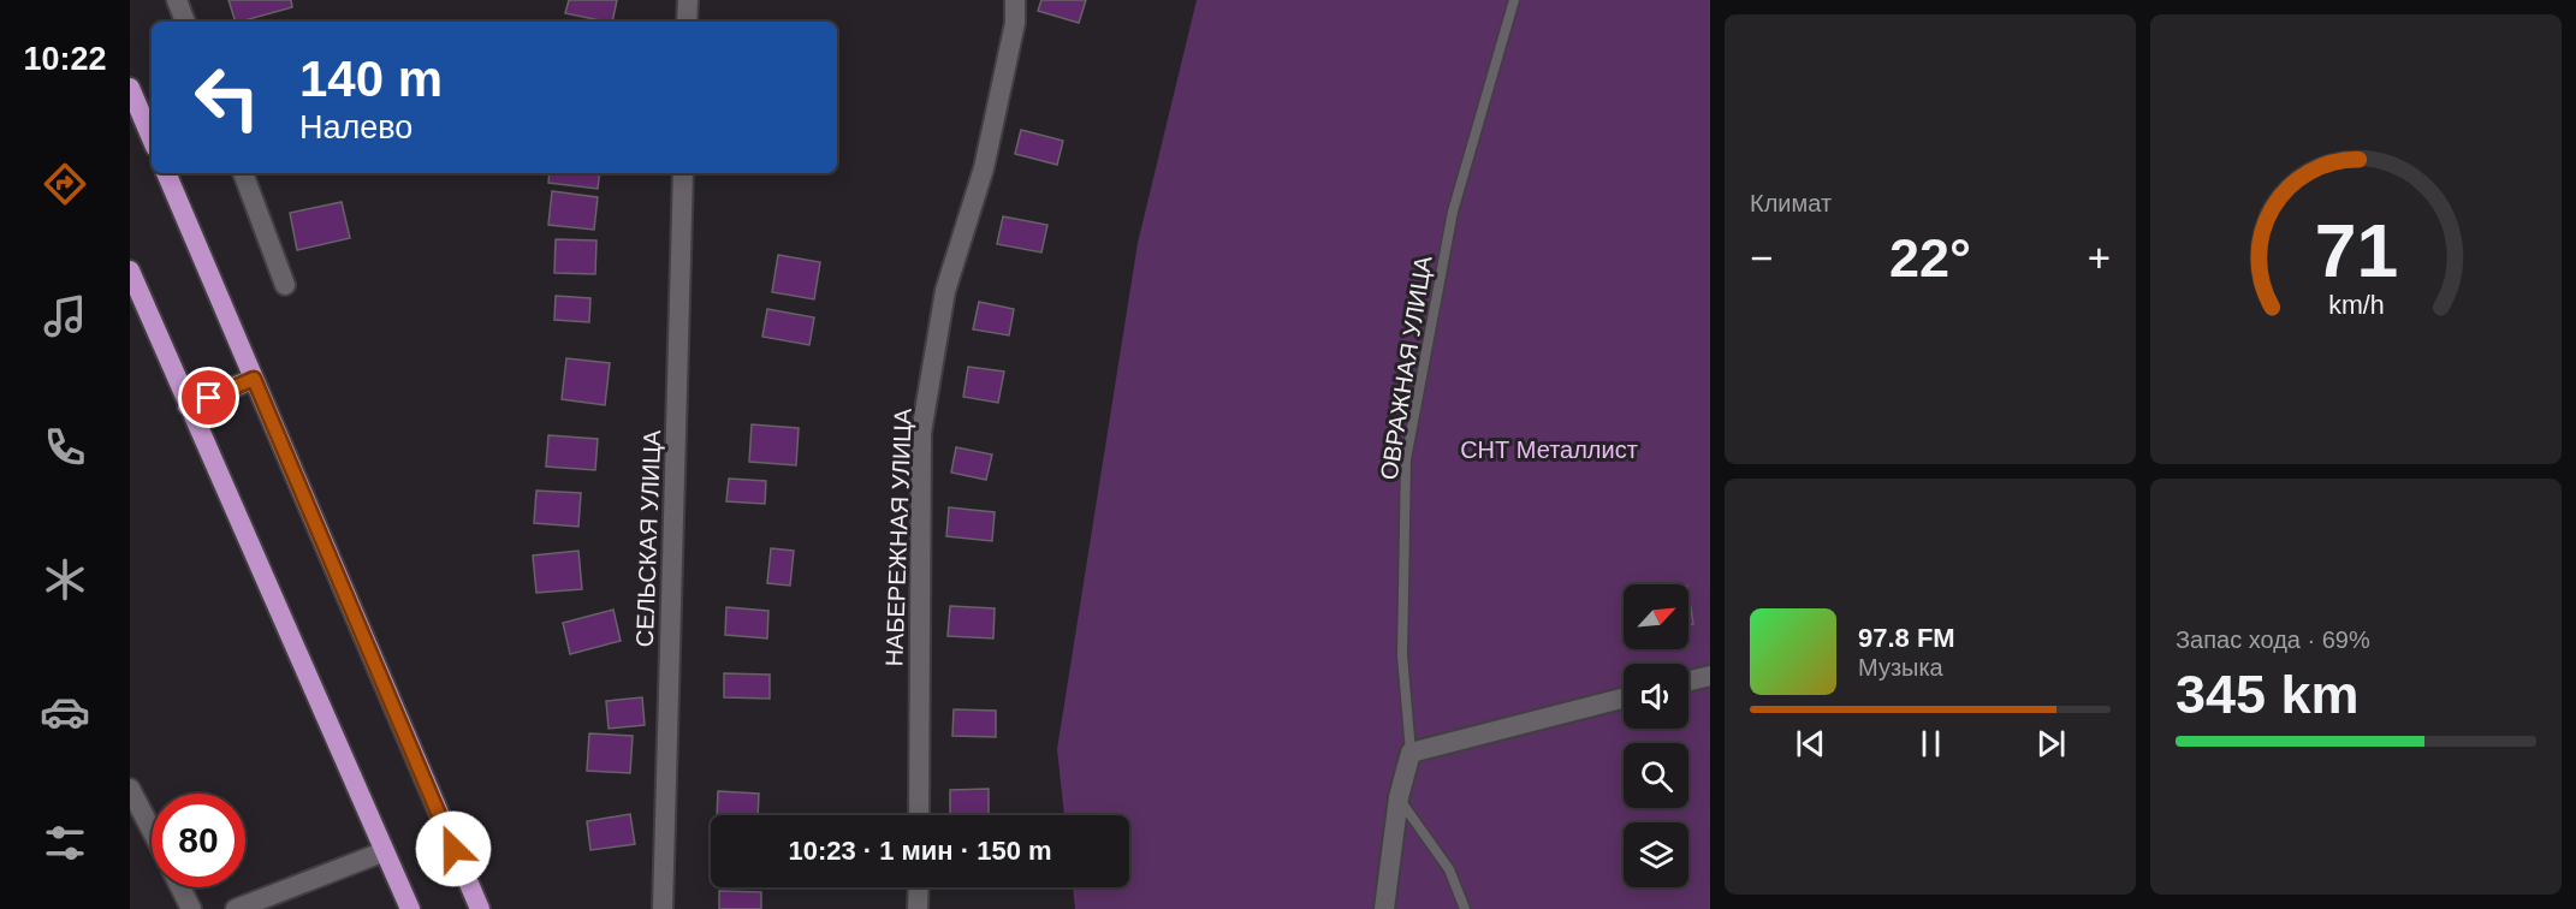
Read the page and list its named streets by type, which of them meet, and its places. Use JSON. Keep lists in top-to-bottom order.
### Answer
{
  "streets": {
    "street": ["НАБЕРЕЖНАЯ УЛИЦА", "СЕЛЬСКАЯ УЛИЦА"],
    "lane": ["ОВРАЖНАЯ УЛИЦА"]
  },
  "parks": ["СНТ Металлист"],
  "north": "top right",
  "page": {
    "tabs": "10:22",
    "tile": [
      "Климат",
      ["Запас хода · 69%", "345 km"]
    ],
    "turn": ["140 m", "Налево"],
    "heat": ["−", "22°", "+"],
    "song": ["97.8 FM", "Музыка"],
    "limit": "80",
    "trip": "10:23 · 1 мин · 150 m",
    "gauge": ["71", "km/h"]
  }
}
